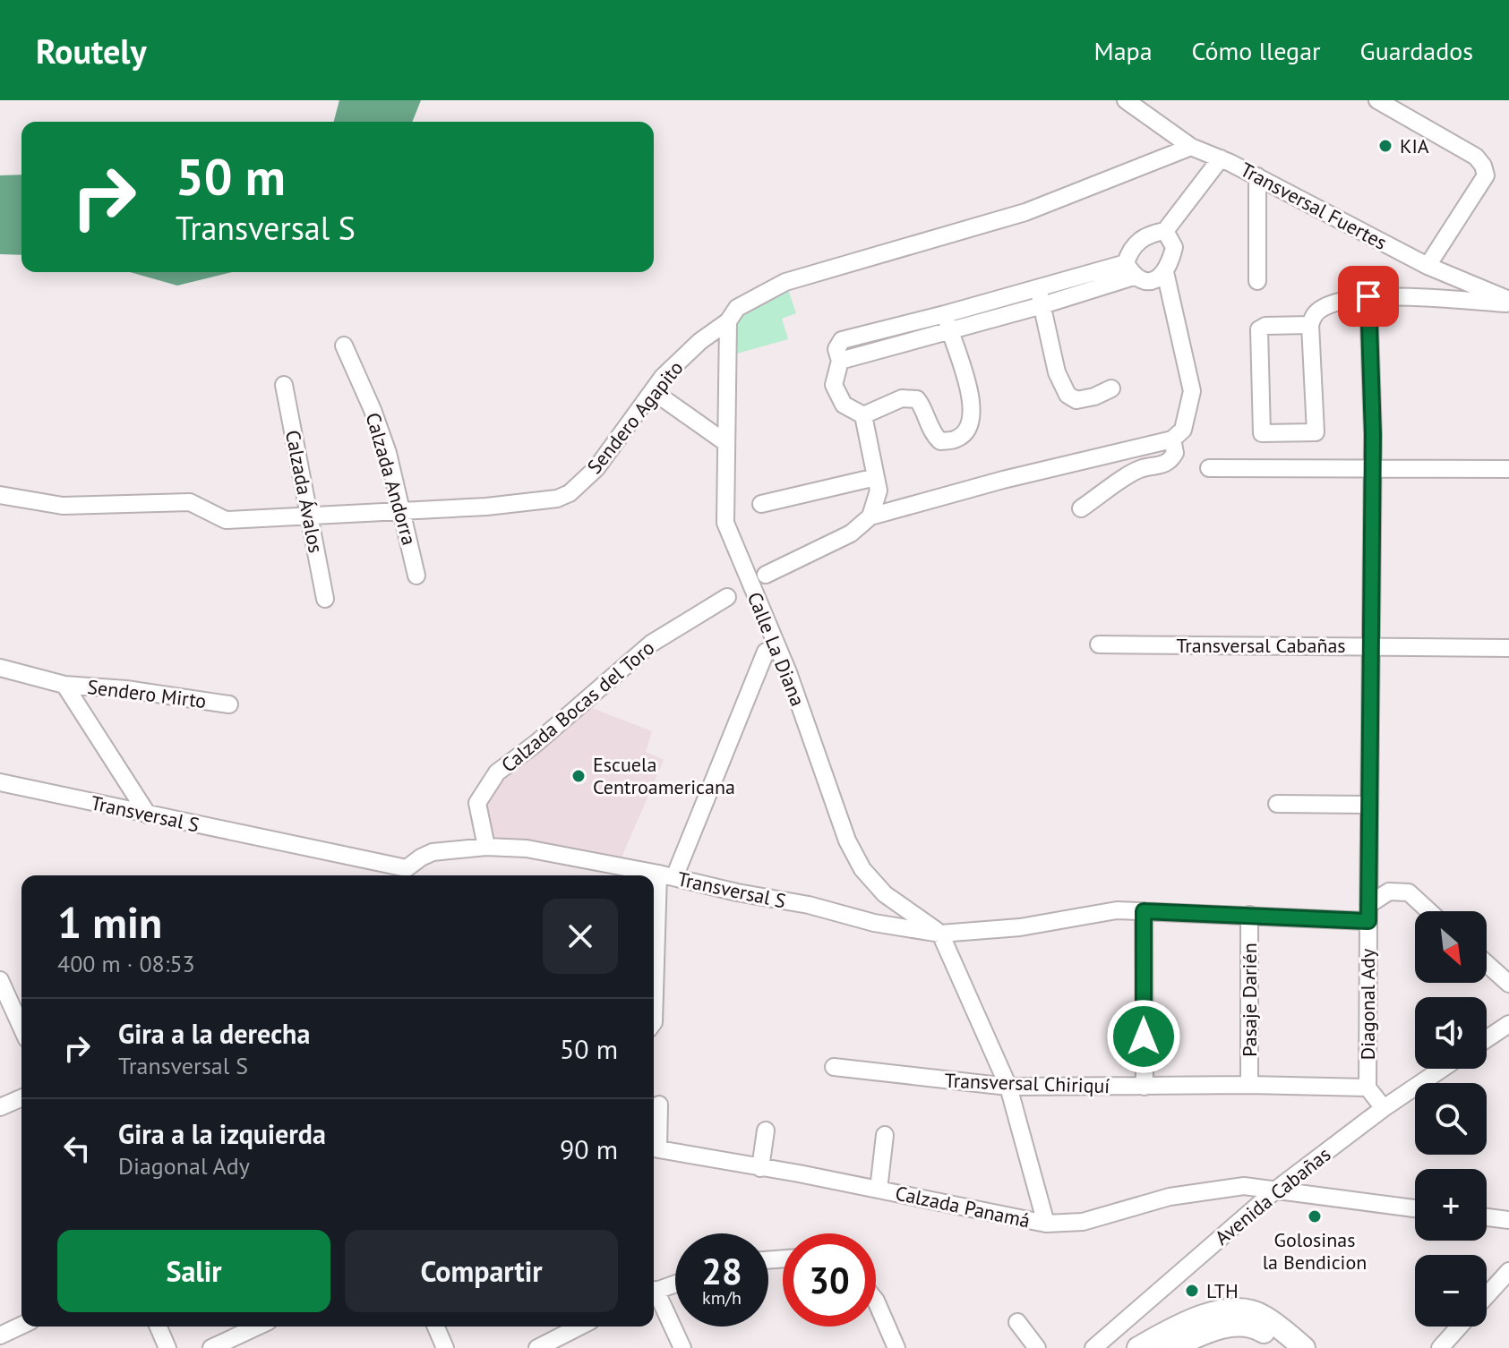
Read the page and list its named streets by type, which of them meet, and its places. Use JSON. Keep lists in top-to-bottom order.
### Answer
{
  "streets": {
    "street": [
      "Transversal Fuertes",
      "Sendero Agapito",
      "Calzada Andorra",
      "Calzada Ávalos",
      "Transversal Cabañas",
      "Calle La Diana",
      "Sendero Mirto",
      "Calzada Bocas del Toro",
      "Transversal S",
      "Pasaje Darién",
      "Diagonal Ady",
      "Transversal Chiriquí",
      "Avenida Cabañas",
      "Calzada Panamá"
    ]
  },
  "crossings": [
    ["Transversal Fuertes", "Sendero Agapito"],
    ["Sendero Agapito", "Calzada Andorra"],
    ["Sendero Agapito", "Calzada Ávalos"],
    ["Sendero Agapito", "Calle La Diana"],
    ["Transversal Cabañas", "Diagonal Ady"],
    ["Calle La Diana", "Transversal S"],
    ["Calzada Bocas del Toro", "Transversal S"],
    ["Transversal S", "Pasaje Darién"],
    ["Transversal S", "Diagonal Ady"],
    ["Pasaje Darién", "Transversal Chiriquí"],
    ["Diagonal Ady", "Transversal Chiriquí"],
    ["Avenida Cabañas", "Calzada Panamá"]
  ],
  "places": [
    "KIA",
    "Escuela Centroamericana",
    "Golosinas la Bendicion",
    "LTH"
  ],
  "north": "bottom right",
  "page": {
    "header": "Routely",
    "nav": ["Mapa", "Cómo llegar", "Guardados"],
    "turn": ["50 m", "Transversal S"],
    "heading": ["1 min", "400 m · 08:53"],
    "map_buttons": ["+", "−"],
    "list": [
      {
        "name": "Gira a la derecha",
        "note": "Transversal S",
        "value": "50 m"
      },
      {
        "name": "Gira a la izquierda",
        "note": "Diagonal Ady",
        "value": "90 m"
      }
    ],
    "buttons": ["Salir", "Compartir"],
    "speed": "28 km/h",
    "limit": "30"
  }
}
